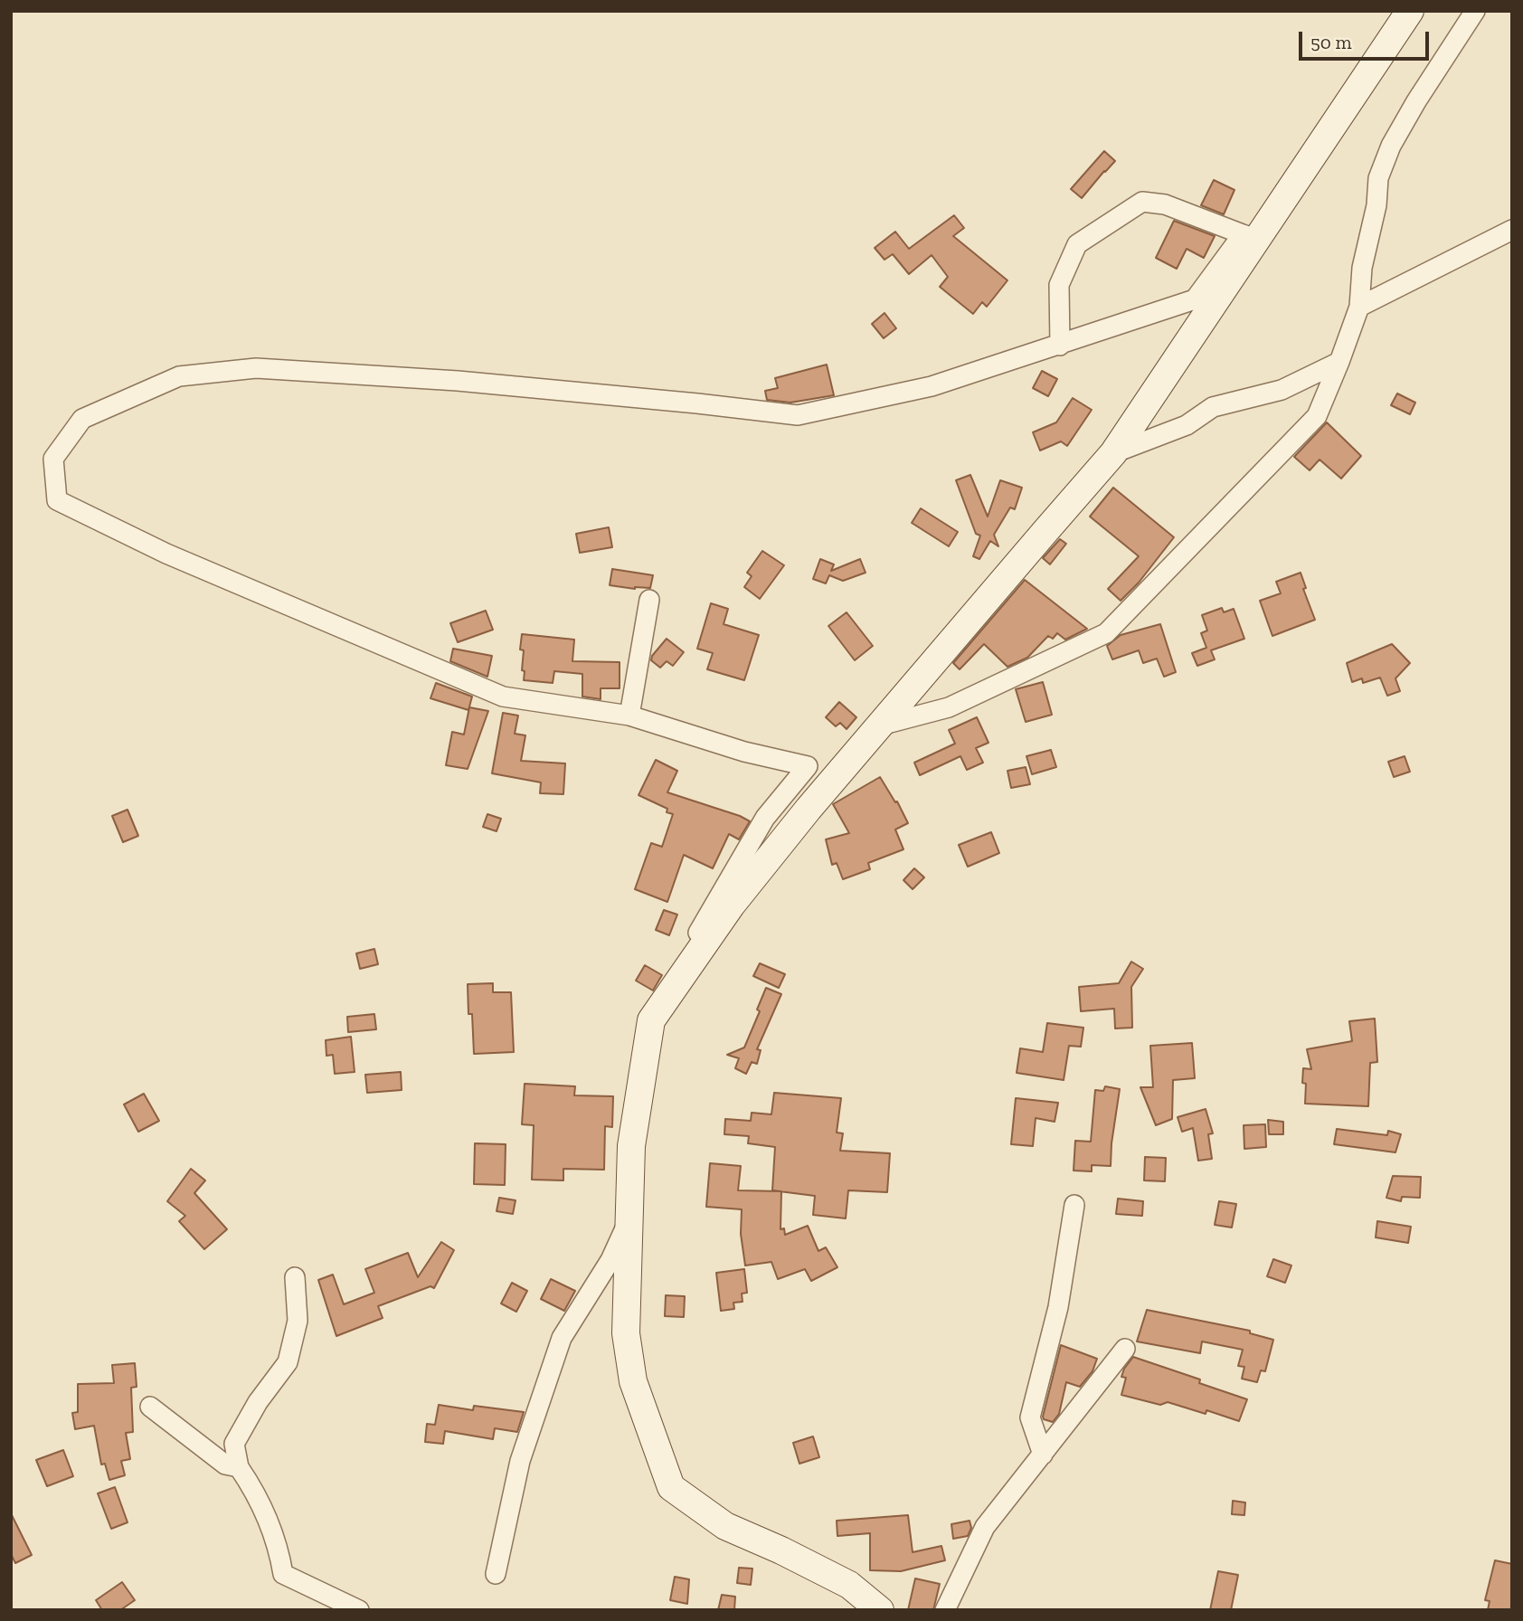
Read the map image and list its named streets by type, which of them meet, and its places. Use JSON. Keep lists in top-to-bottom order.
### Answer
{
  "scale_bar": "50 m"
}
